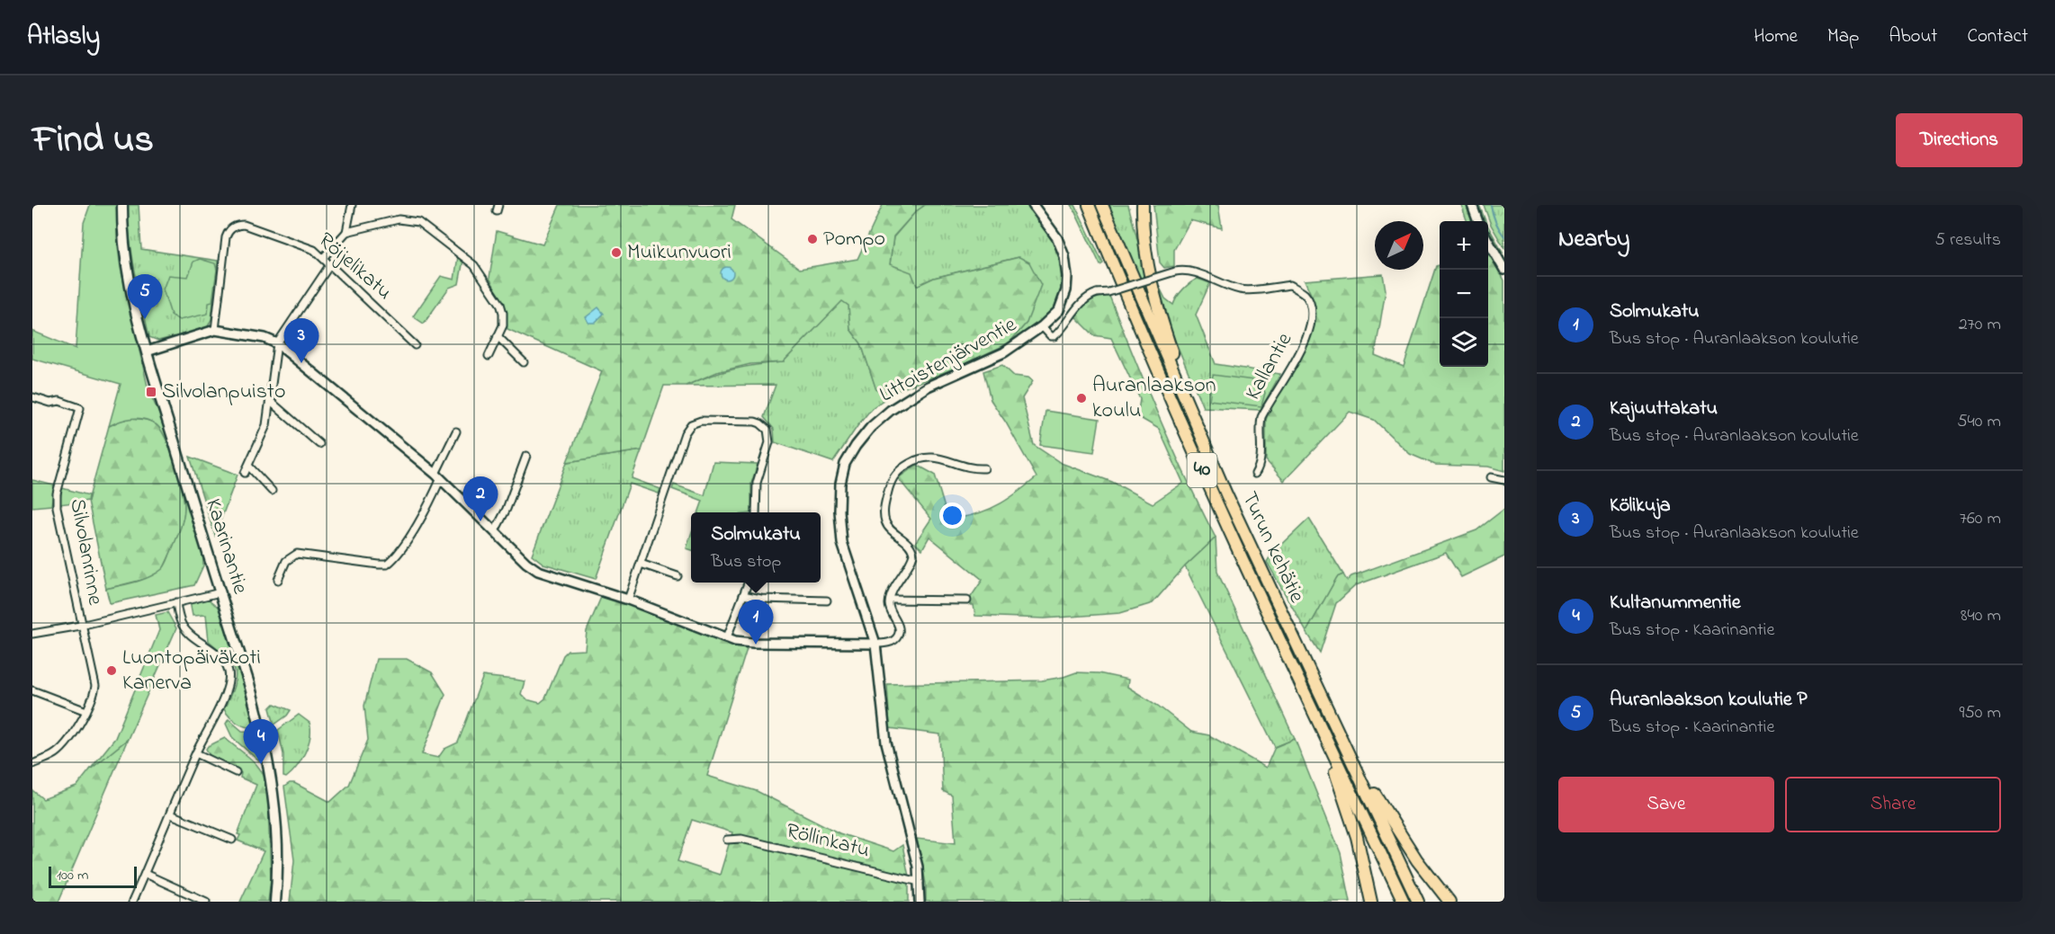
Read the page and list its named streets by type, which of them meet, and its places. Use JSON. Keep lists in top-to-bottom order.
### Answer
{
  "streets": {
    "highway": ["40", "Turun kehätie"],
    "main road": ["Kaarinantie"],
    "street": [
      "Röijelikatu",
      "Littoistenjärventie",
      "Kallantie",
      "Silvolanrinne",
      "Röllinkatu"
    ]
  },
  "crossings": [
    ["Littoistenjärventie", "Kallantie"],
    ["Littoistenjärventie", "Röllinkatu"]
  ],
  "places": {
    "other": [
      "Pompo",
      "Muikunvuori",
      "Auranlaakson koulu",
      "Luontopäiväkoti Kanerva"
    ],
    "transit": ["Silvolanpuisto"]
  },
  "scale_bar": "100 m",
  "north": "top right",
  "page": {
    "header": "Atlasly",
    "nav": [
      "Home",
      "Map",
      "About",
      "Contact"
    ],
    "title": "Find us",
    "buttons": [
      "Directions",
      ["Save", "Share"]
    ],
    "heading": ["Nearby", "5 results"],
    "map_buttons": ["+", "−"],
    "pins": [
      "5",
      "3",
      "2",
      "1",
      "4"
    ],
    "list": [
      {
        "mark": "1",
        "name": "Solmukatu",
        "note": "Bus stop · Auranlaakson koulutie",
        "value": "270 m"
      },
      {
        "mark": "2",
        "name": "Kajuuttakatu",
        "note": "Bus stop · Auranlaakson koulutie",
        "value": "540 m"
      },
      {
        "mark": "3",
        "name": "Kölikuja",
        "note": "Bus stop · Auranlaakson koulutie",
        "value": "760 m"
      },
      {
        "mark": "4",
        "name": "Kultanummentie",
        "note": "Bus stop · Kaarinantie",
        "value": "840 m"
      },
      {
        "mark": "5",
        "name": "Auranlaakson koulutie P",
        "note": "Bus stop · Kaarinantie",
        "value": "950 m"
      }
    ],
    "popup": ["Solmukatu", "Bus stop"],
    "scale": "100 m"
  }
}
